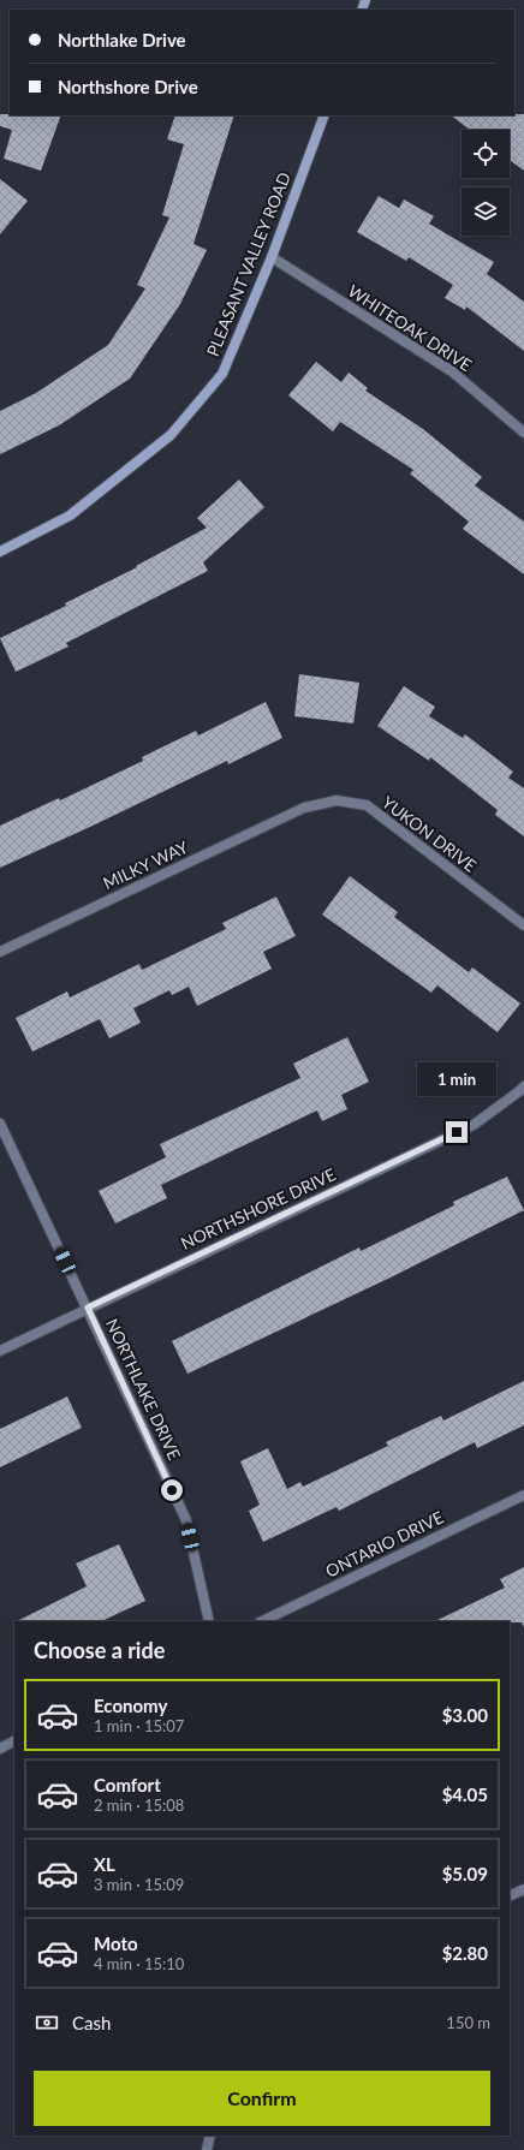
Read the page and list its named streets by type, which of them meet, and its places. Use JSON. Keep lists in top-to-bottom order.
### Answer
{
  "streets": {
    "street": [
      "PLEASANT VALLEY ROAD",
      "WHITEOAK DRIVE",
      "YUKON DRIVE",
      "MILKY WAY",
      "NORTHSHORE DRIVE",
      "NORTHLAKE DRIVE",
      "ONTARIO DRIVE"
    ]
  },
  "crossings": [
    ["PLEASANT VALLEY ROAD", "WHITEOAK DRIVE"],
    ["YUKON DRIVE", "MILKY WAY"],
    ["NORTHSHORE DRIVE", "NORTHLAKE DRIVE"]
  ],
  "page": {
    "banner": ["Northlake Drive", "Northshore Drive"],
    "bubble": "1 min",
    "heading": "Choose a ride",
    "list": [
      {
        "name": "Economy",
        "note": "1 min · 15:07",
        "value": "$3.00"
      },
      {
        "name": "Comfort",
        "note": "2 min · 15:08",
        "value": "$4.05"
      },
      {
        "name": "XL",
        "note": "3 min · 15:09",
        "value": "$5.09"
      },
      {
        "name": "Moto",
        "note": "4 min · 15:10",
        "value": "$2.80"
      }
    ],
    "pay": ["Cash", "150 m"],
    "buttons": "Confirm"
  }
}
